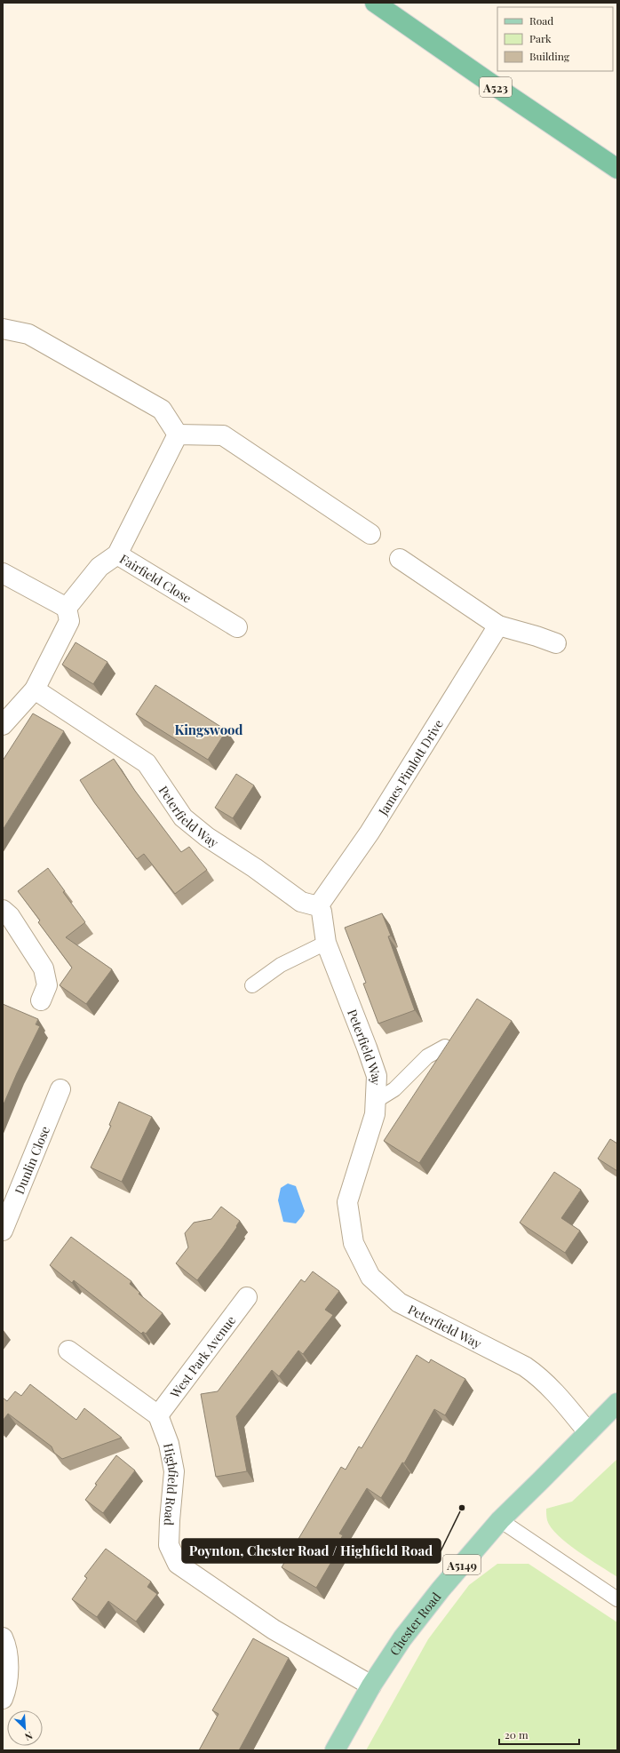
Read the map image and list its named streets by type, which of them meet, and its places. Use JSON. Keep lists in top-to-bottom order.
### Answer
{
  "streets": {
    "highway": ["A523"],
    "main road": ["A5149", "Chester Road"],
    "street": [
      "Fairfield Close",
      "James Pimlott Drive",
      "Peterfield Way",
      "Dunlin Close",
      "West Park Avenue",
      "Highfield Road"
    ]
  },
  "crossings": [
    ["James Pimlott Drive", "Peterfield Way"],
    ["Peterfield Way", "Chester Road"],
    ["West Park Avenue", "Highfield Road"],
    ["Highfield Road", "Chester Road"]
  ],
  "districts": ["Kingswood"],
  "places": ["Poynton, Chester Road / Highfield Road"],
  "legend": ["Road", "Park", "Building"],
  "scale_bar": "20 m",
  "north": "bottom right"
}
